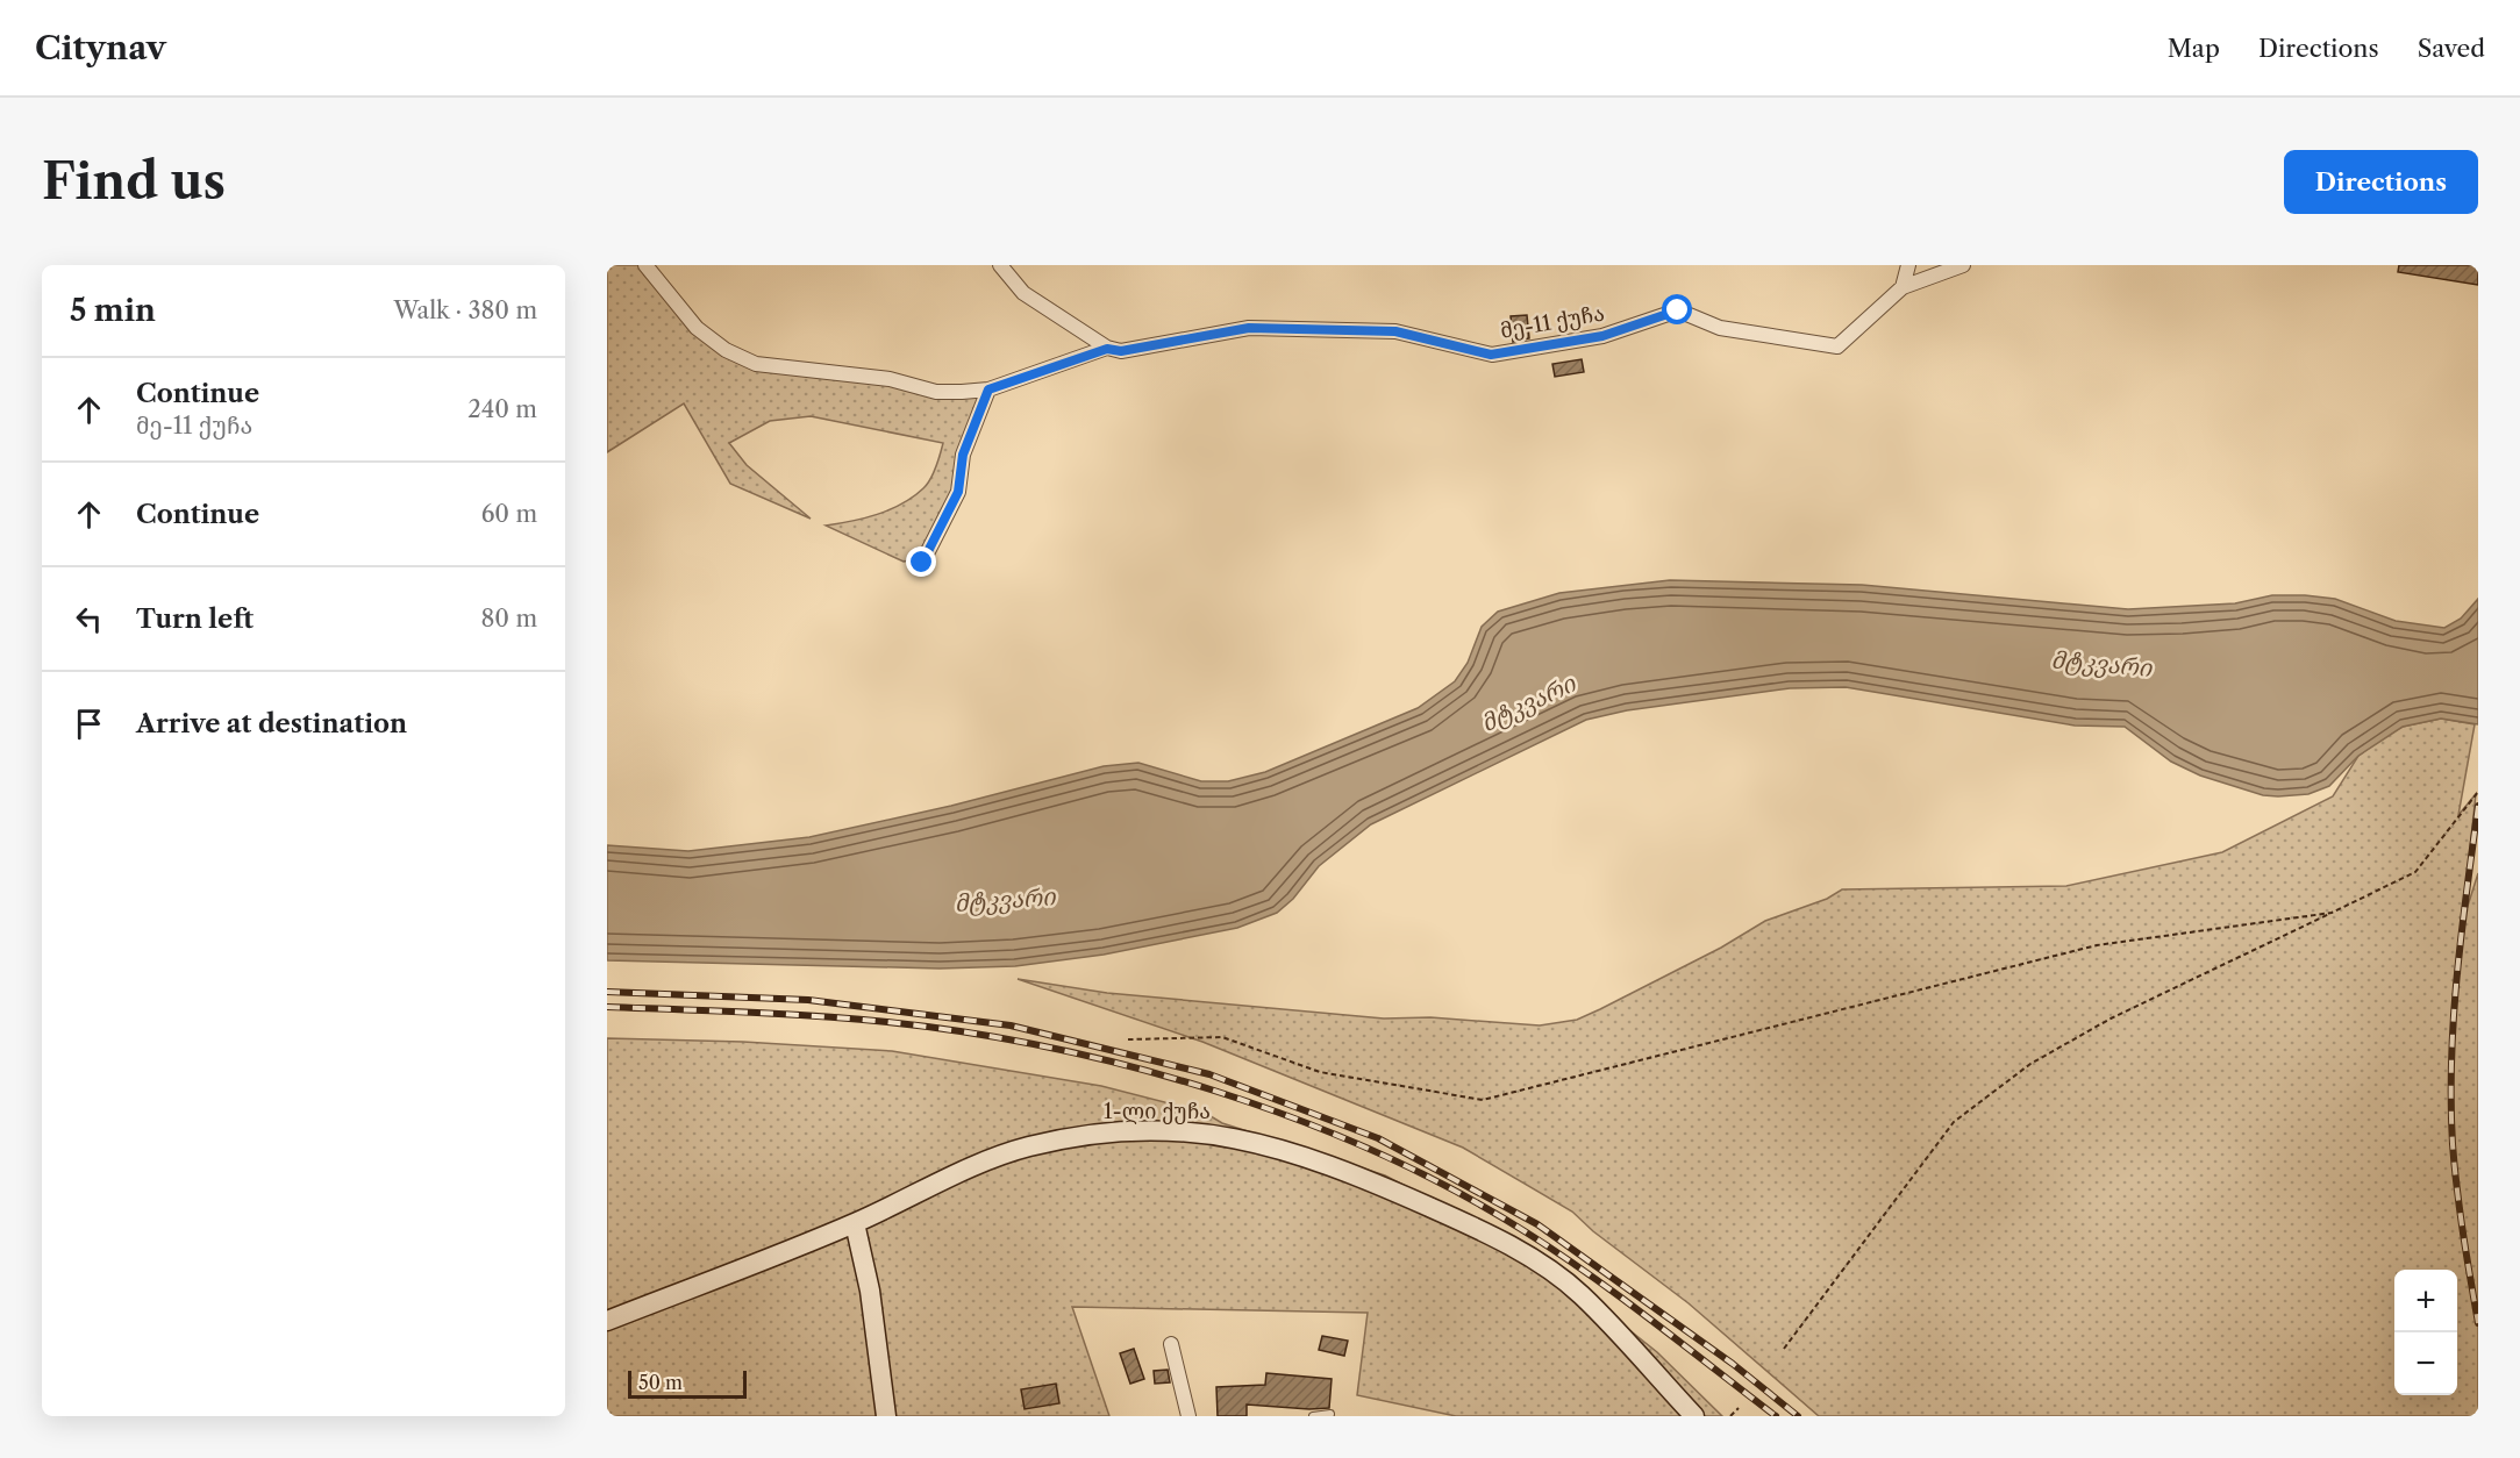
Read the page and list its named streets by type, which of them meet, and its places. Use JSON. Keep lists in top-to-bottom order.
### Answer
{
  "streets": {
    "main road": ["1-ლი ქუჩა"],
    "street": ["მე-11 ქუჩა"]
  },
  "water": ["მტკვარი"],
  "scale_bar": "50 m",
  "page": {
    "header": "Citynav",
    "nav": ["Map", "Directions", "Saved"],
    "buttons": "Directions",
    "title": "Find us",
    "heading": ["5 min", "Walk · 380 m"],
    "list": [
      ["Continue", "მე-11 ქუჩა", "240 m"],
      ["Continue", "60 m"],
      ["Turn left", "80 m"],
      "Arrive at destination"
    ],
    "map_buttons": ["+", "−"],
    "scale": "50 m"
  }
}
